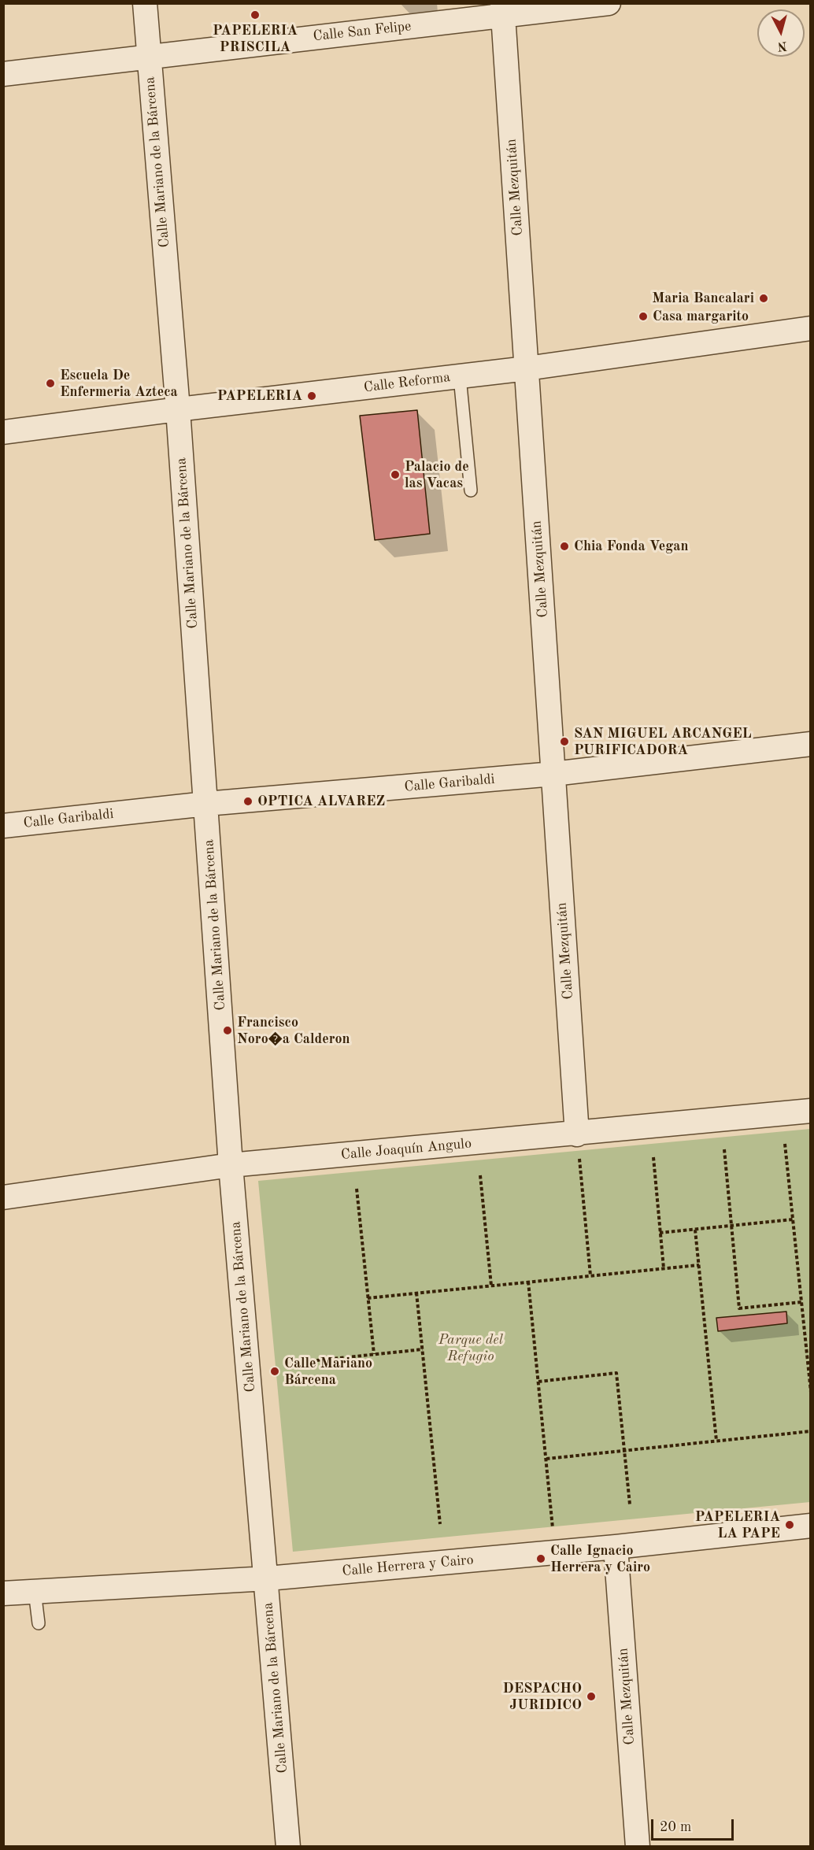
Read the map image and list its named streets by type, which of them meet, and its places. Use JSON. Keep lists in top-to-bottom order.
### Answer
{
  "streets": {
    "street": [
      "Calle San Felipe",
      "Calle Mariano de la Bárcena",
      "Calle Mezquitán",
      "Calle Reforma",
      "Calle Garibaldi",
      "Calle Joaquín Angulo",
      "Calle Herrera y Cairo"
    ]
  },
  "crossings": [
    ["Calle San Felipe", "Calle Mariano de la Bárcena"],
    ["Calle San Felipe", "Calle Mezquitán"],
    ["Calle Mariano de la Bárcena", "Calle Reforma"],
    ["Calle Mariano de la Bárcena", "Calle Garibaldi"],
    ["Calle Mariano de la Bárcena", "Calle Joaquín Angulo"],
    ["Calle Mariano de la Bárcena", "Calle Herrera y Cairo"],
    ["Calle Mezquitán", "Calle Reforma"],
    ["Calle Mezquitán", "Calle Garibaldi"],
    ["Calle Mezquitán", "Calle Joaquín Angulo"],
    ["Calle Mezquitán", "Calle Herrera y Cairo"]
  ],
  "parks": ["Parque del Refugio"],
  "places": [
    "PAPELERIA PRISCILA",
    "Maria Bancalari",
    "Casa margarito",
    "Escuela De Enfermeria Azteca",
    "PAPELERIA",
    "Palacio de las Vacas",
    "Chia Fonda Vegan",
    "SAN MIGUEL ARCANGEL PURIFICADORA",
    "OPTICA ALVAREZ",
    "Francisco Noro�a Calderon",
    "Calle Mariano Bárcena",
    "PAPELERIA LA PAPE",
    "Calle Ignacio Herrera y Cairo",
    "DESPACHO JURIDICO"
  ],
  "scale_bar": "20 m",
  "north": "bottom"
}
